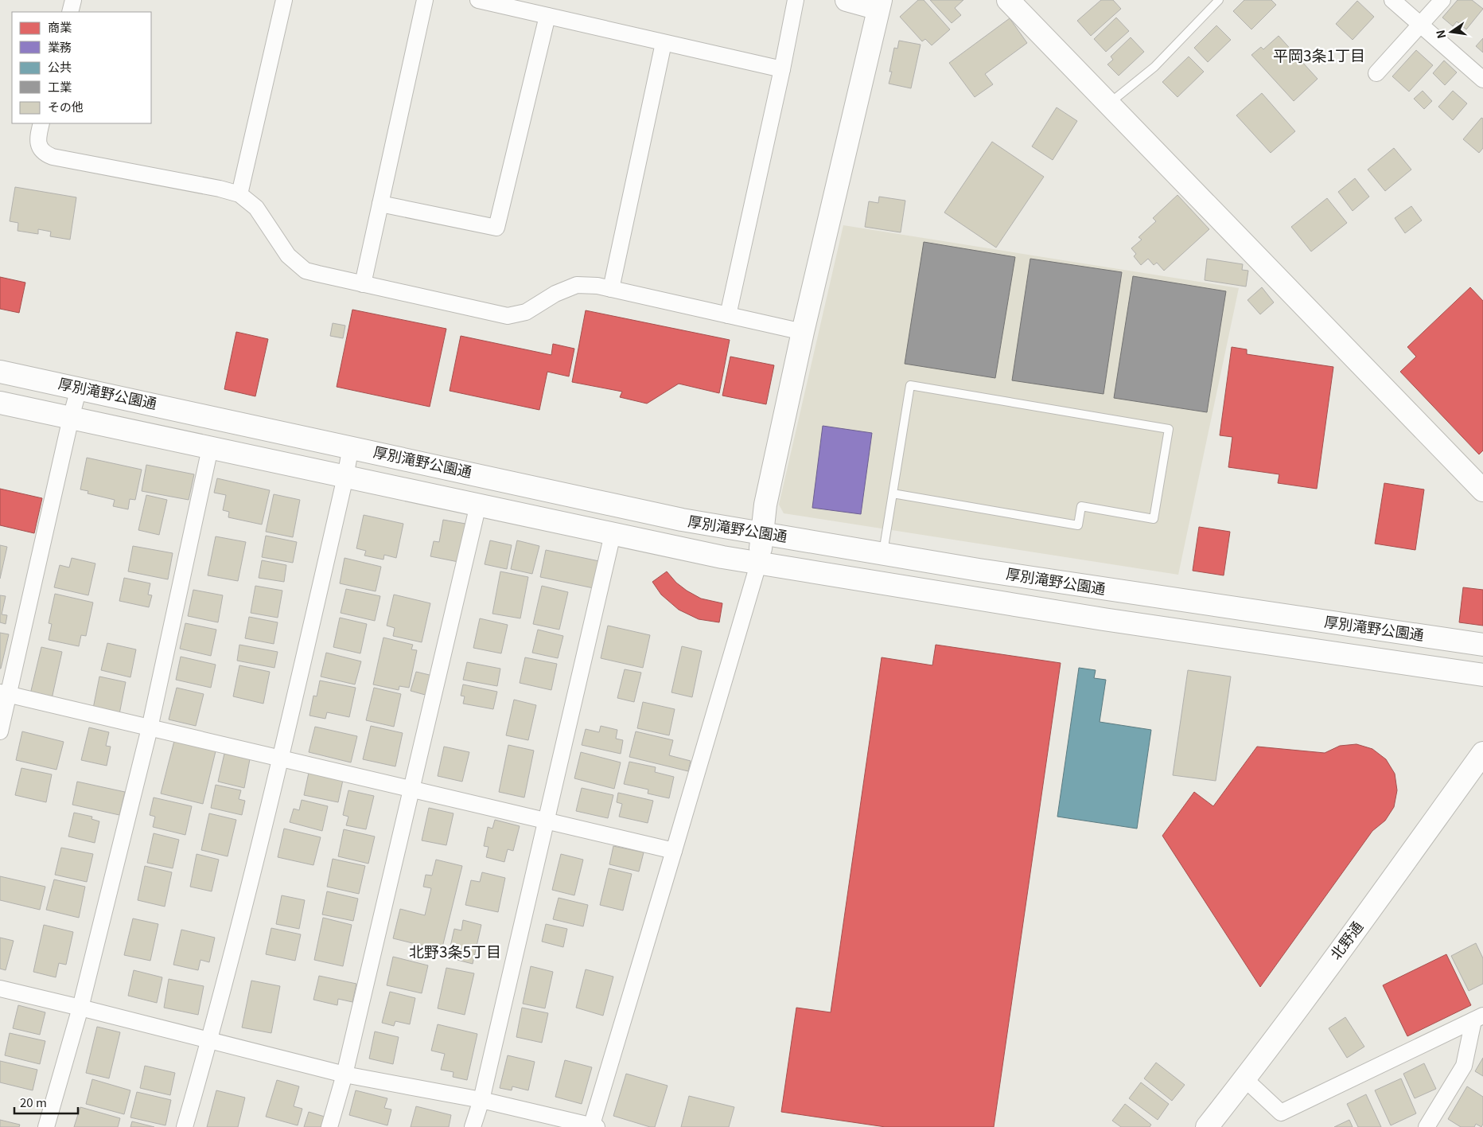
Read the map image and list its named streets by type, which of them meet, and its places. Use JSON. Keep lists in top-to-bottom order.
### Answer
{
  "streets": {
    "main road": ["厚別滝野公園通", "北野通"]
  },
  "districts": ["平岡3条1丁目", "北野3条5丁目"],
  "legend": [
    "商業",
    "業務",
    "公共",
    "工業",
    "その他"
  ],
  "scale_bar": "20 m",
  "north": "left"
}
